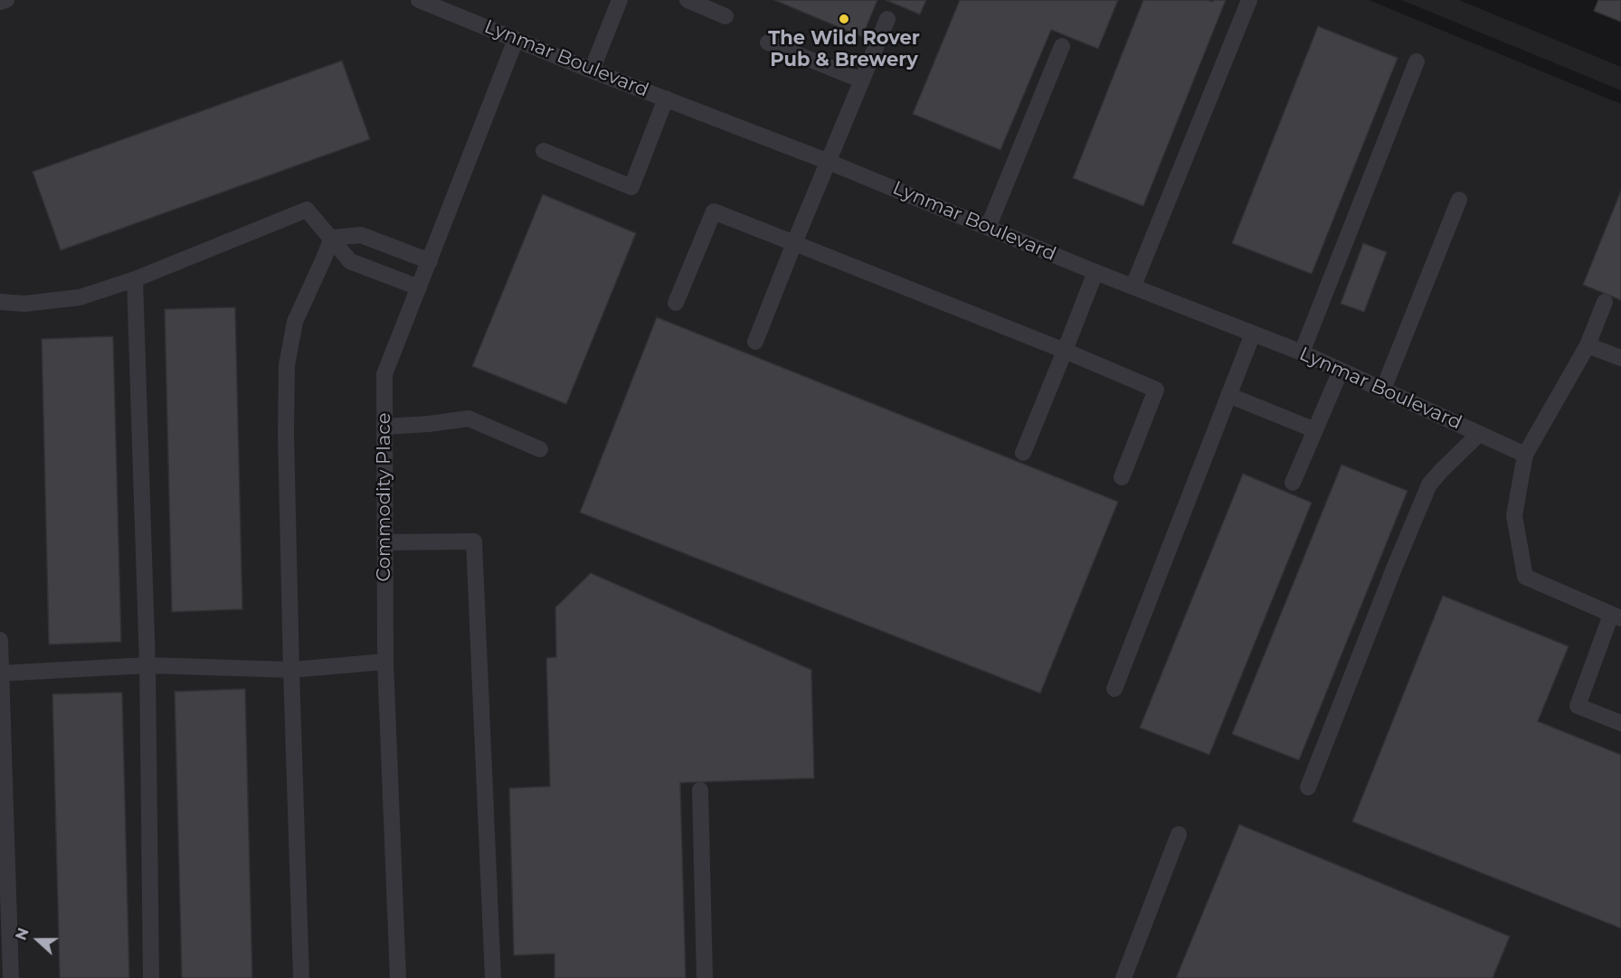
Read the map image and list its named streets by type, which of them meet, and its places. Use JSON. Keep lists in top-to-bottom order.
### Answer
{
  "streets": {
    "lane": ["Lynmar Boulevard", "Commodity Place"]
  },
  "crossings": [
    ["Lynmar Boulevard", "Commodity Place"]
  ],
  "places": ["The Wild Rover Pub & Brewery"],
  "north": "left"
}
